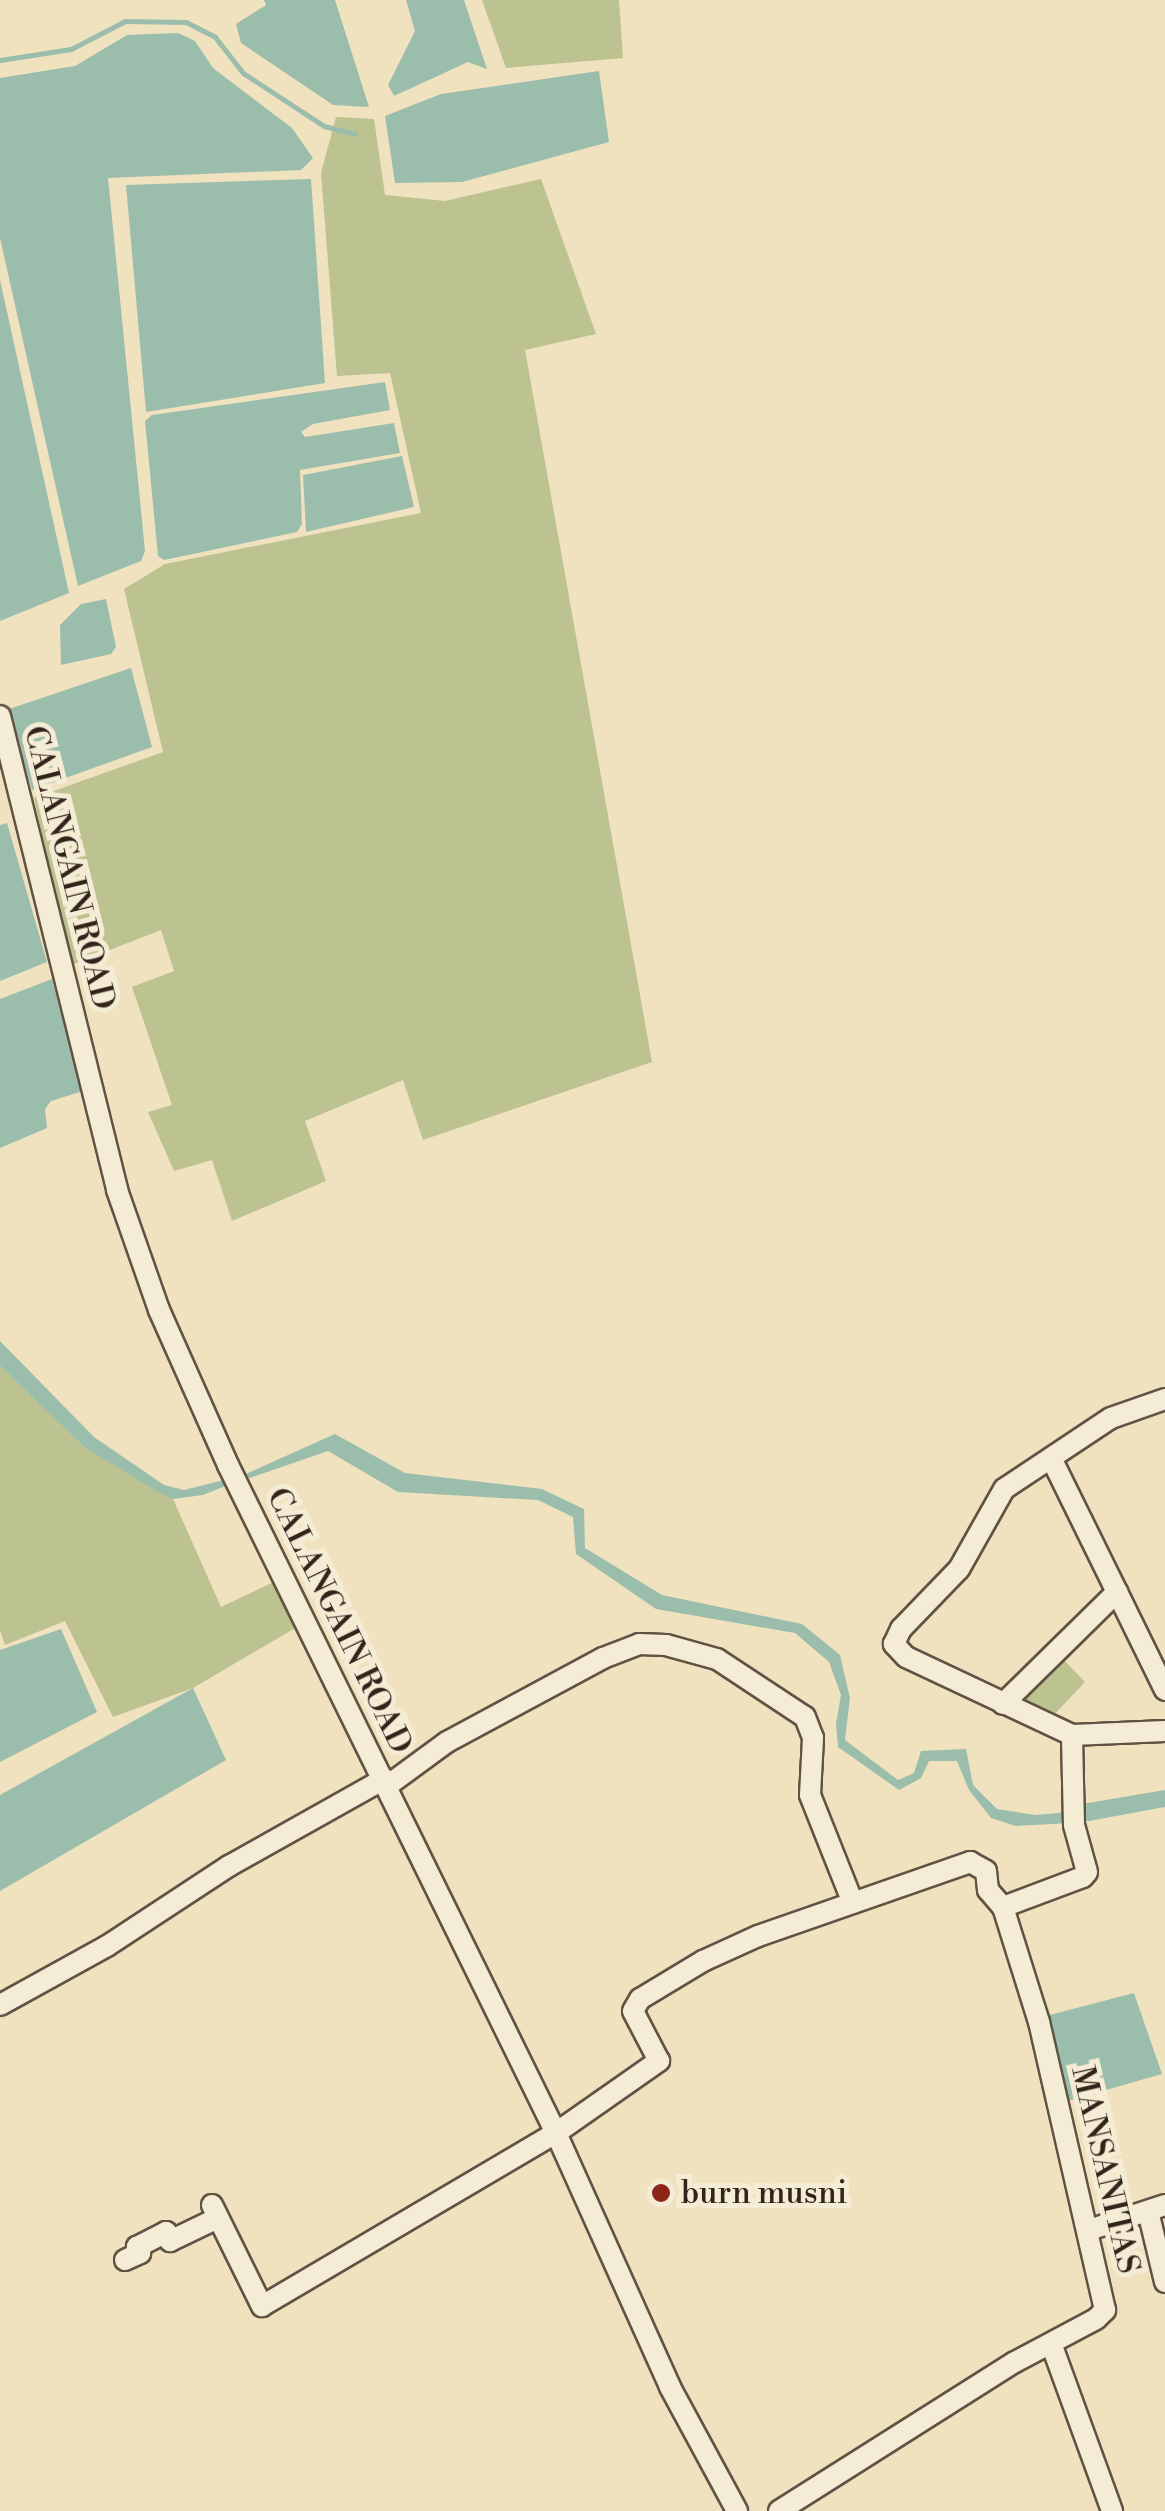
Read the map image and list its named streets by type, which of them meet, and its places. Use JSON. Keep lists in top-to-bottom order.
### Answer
{
  "streets": {
    "street": ["CALANGAIN ROAD", "MANSANITAS"]
  },
  "crossings": [
    ["CALANGAIN ROAD", "MANSANITAS"]
  ],
  "places": ["burn musni"]
}
